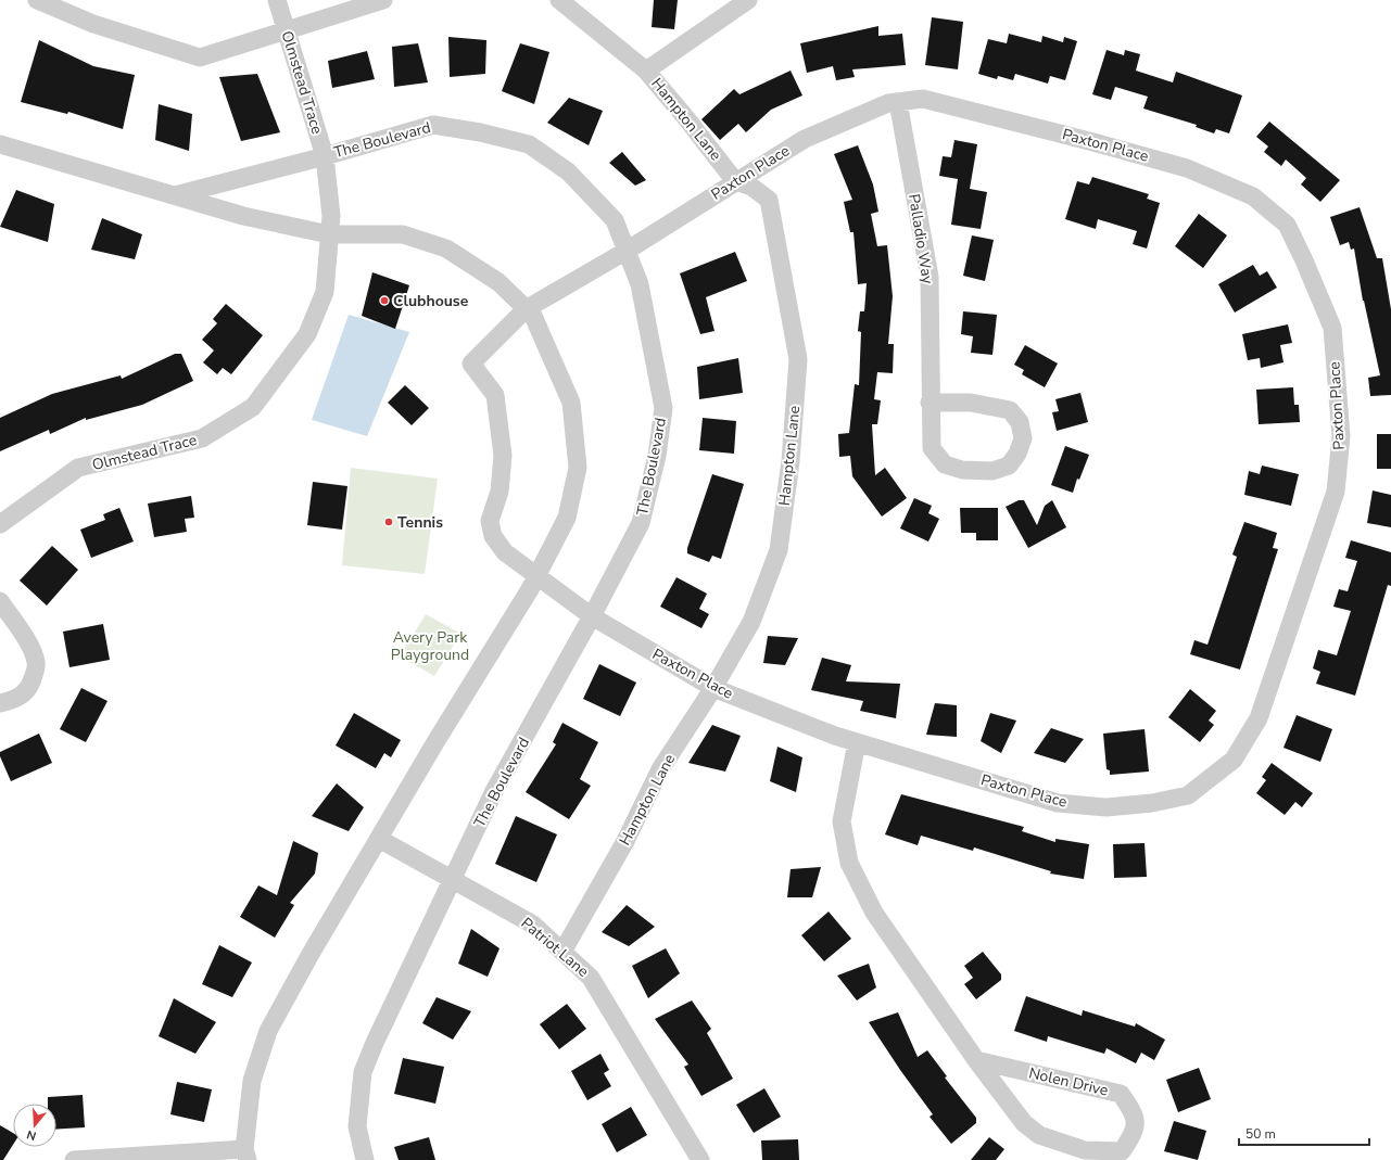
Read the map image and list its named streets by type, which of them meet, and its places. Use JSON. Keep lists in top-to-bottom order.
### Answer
{
  "streets": {
    "street": [
      "Olmstead Trace",
      "Hampton Lane",
      "The Boulevard",
      "Paxton Place",
      "Palladio Way",
      "Patriot Lane",
      "Nolen Drive"
    ]
  },
  "crossings": [
    ["Olmstead Trace", "The Boulevard"],
    ["Hampton Lane", "Paxton Place"],
    ["Hampton Lane", "Patriot Lane"],
    ["The Boulevard", "Paxton Place"],
    ["The Boulevard", "Patriot Lane"],
    ["Paxton Place", "Palladio Way"],
    ["Paxton Place", "Nolen Drive"]
  ],
  "parks": ["Avery Park Playground"],
  "places": ["Clubhouse", "Tennis"],
  "scale_bar": "50 m",
  "north": "bottom"
}
